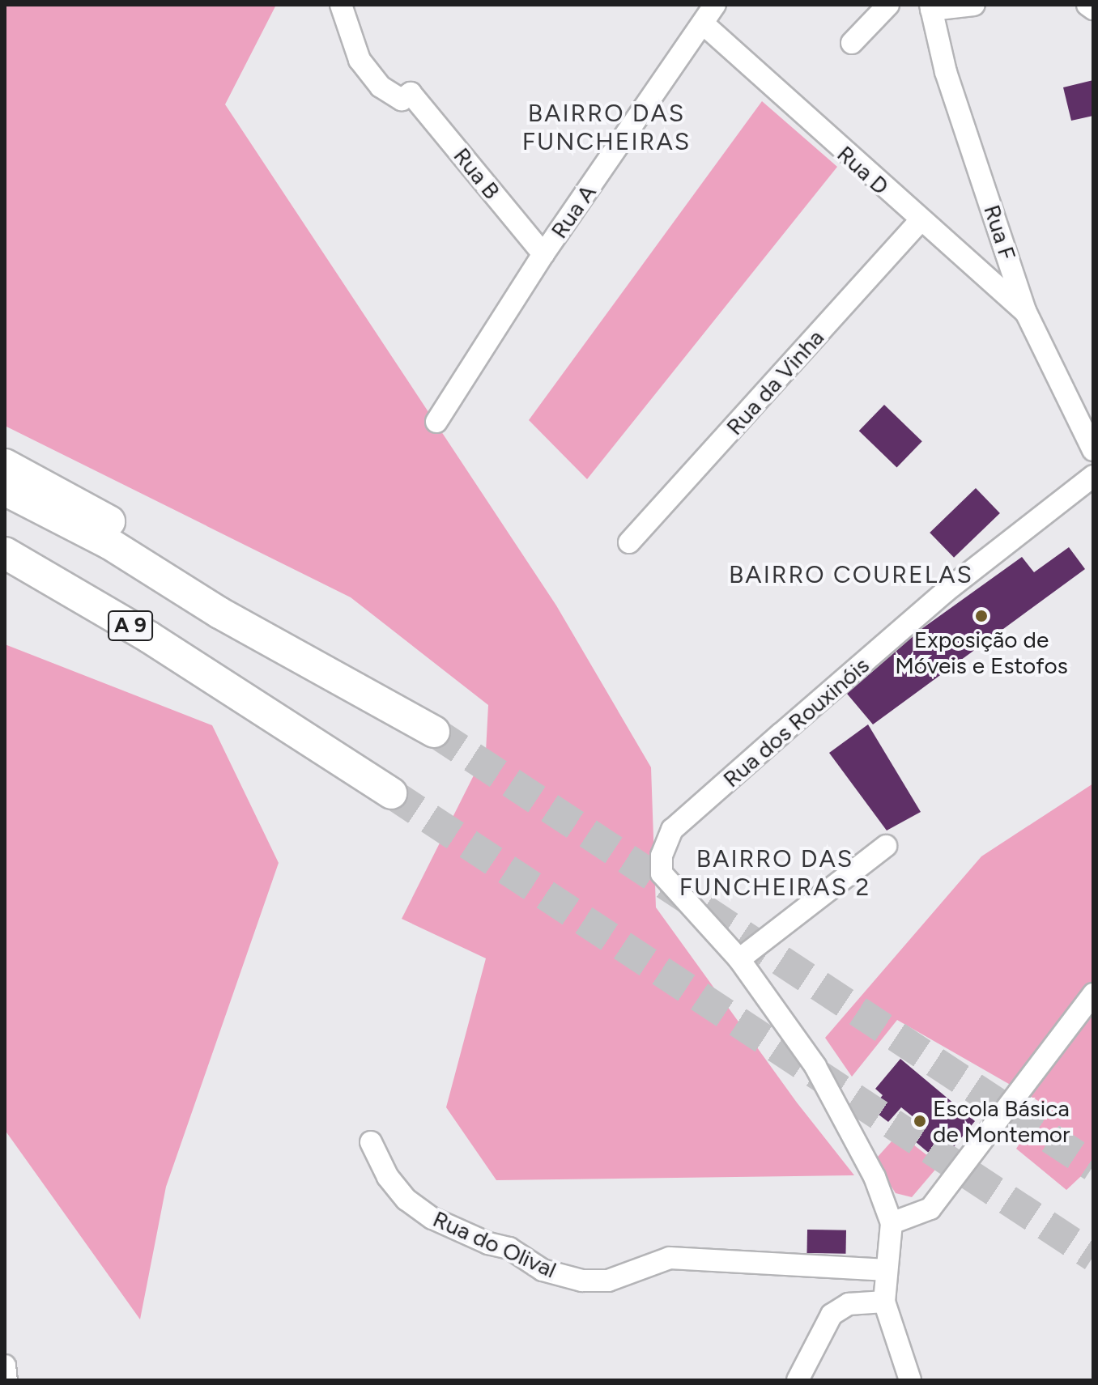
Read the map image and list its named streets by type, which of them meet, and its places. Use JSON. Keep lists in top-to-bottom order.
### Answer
{
  "streets": {
    "highway": ["A 9"],
    "street": [
      "Rua D",
      "Rua B",
      "Rua A",
      "Rua F",
      "Rua da Vinha",
      "Rua dos Rouxinóis",
      "Rua do Olival"
    ]
  },
  "crossings": [
    ["Rua D", "Rua A"],
    ["Rua D", "Rua F"],
    ["Rua D", "Rua da Vinha"],
    ["Rua B", "Rua A"]
  ],
  "districts": ["BAIRRO DAS FUNCHEIRAS", "BAIRRO COURELAS", "BAIRRO DAS FUNCHEIRAS 2"],
  "places": ["Exposição de Móveis e Estofos", "Escola Básica de Montemor"]
}
